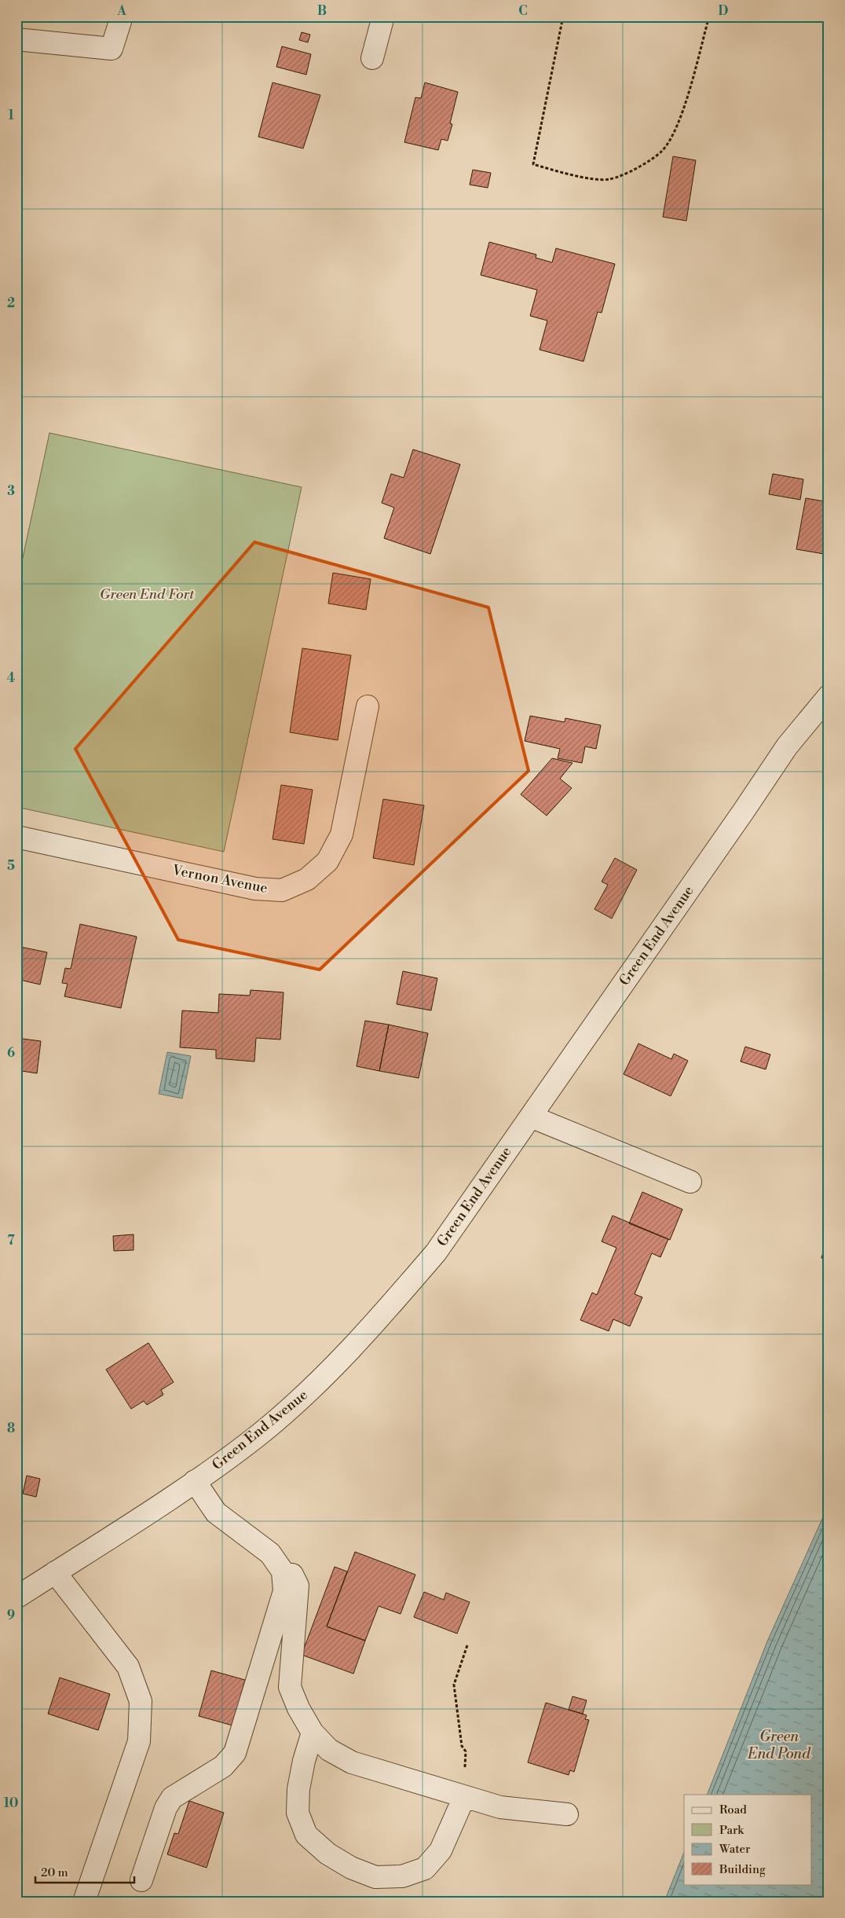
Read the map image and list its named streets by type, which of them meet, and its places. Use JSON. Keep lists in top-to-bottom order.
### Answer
{
  "streets": {
    "street": ["Vernon Avenue", "Green End Avenue"]
  },
  "water": ["Green End Pond"],
  "parks": ["Green End Fort"],
  "legend": [
    "Road",
    "Park",
    "Water",
    "Building"
  ],
  "scale_bar": "20 m",
  "grid": {
    "columns": [
      "A",
      "B",
      "C",
      "D"
    ],
    "rows": [
      "1",
      "2",
      "3",
      "4",
      "5",
      "6",
      "7",
      "8",
      "9",
      "10"
    ]
  }
}
